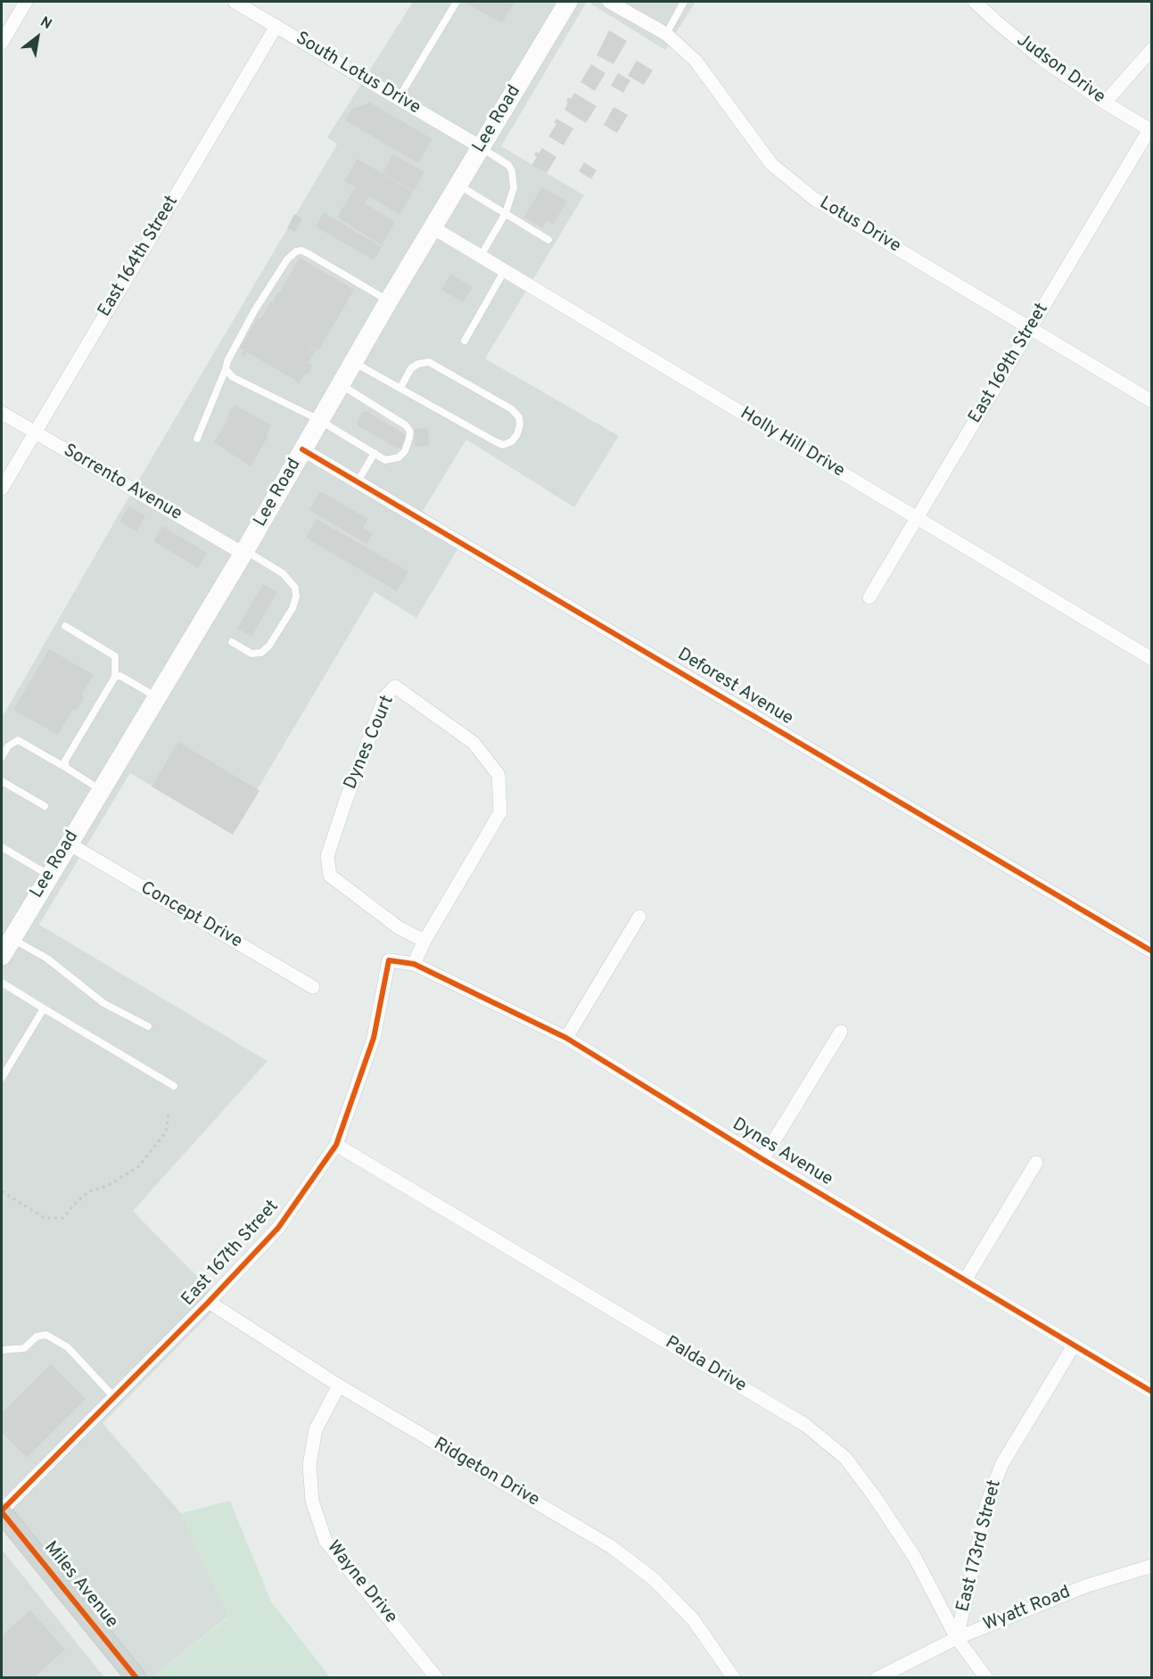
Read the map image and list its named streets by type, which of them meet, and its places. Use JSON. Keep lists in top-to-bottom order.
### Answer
{
  "streets": {
    "main road": ["Lee Road", "Miles Avenue"],
    "street": [
      "Judson Drive",
      "South Lotus Drive",
      "Lotus Drive",
      "East 164th Street",
      "East 169th Street",
      "Holly Hill Drive",
      "Sorrento Avenue",
      "Deforest Avenue",
      "Dynes Court",
      "Concept Drive",
      "Dynes Avenue",
      "East 167th Street",
      "Palda Drive",
      "Ridgeton Drive",
      "East 173rd Street",
      "Wayne Drive",
      "Wyatt Road"
    ]
  },
  "crossings": [
    ["Judson Drive", "East 169th Street"],
    ["South Lotus Drive", "Lee Road"],
    ["South Lotus Drive", "East 164th Street"],
    ["Lee Road", "Holly Hill Drive"],
    ["Lee Road", "Sorrento Avenue"],
    ["Lee Road", "Deforest Avenue"],
    ["Lee Road", "Concept Drive"],
    ["Lotus Drive", "East 169th Street"],
    ["East 164th Street", "Sorrento Avenue"],
    ["East 169th Street", "Holly Hill Drive"],
    ["Dynes Court", "Dynes Avenue"],
    ["Dynes Avenue", "East 167th Street"],
    ["Dynes Avenue", "East 173rd Street"],
    ["East 167th Street", "Palda Drive"],
    ["East 167th Street", "Ridgeton Drive"],
    ["East 167th Street", "Miles Avenue"],
    ["Palda Drive", "East 173rd Street"],
    ["Palda Drive", "Wyatt Road"],
    ["Ridgeton Drive", "Wayne Drive"],
    ["East 173rd Street", "Wyatt Road"]
  ],
  "north": "top right"
}
